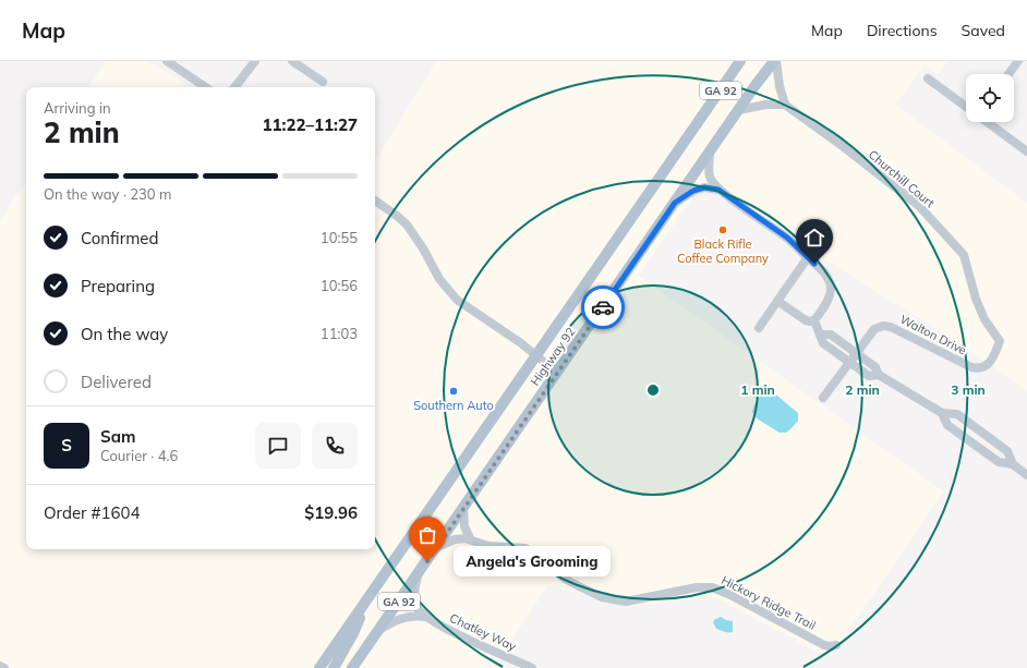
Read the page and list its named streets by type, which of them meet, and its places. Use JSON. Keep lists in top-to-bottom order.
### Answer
{
  "streets": {
    "main road": ["GA 92", "Highway 92"],
    "street": [
      "Churchill Court",
      "Walton Drive",
      "Hickory Ridge Trail",
      "Chatley Way"
    ]
  },
  "crossings": [
    ["Churchill Court", "Walton Drive"],
    ["Highway 92", "Hickory Ridge Trail"],
    ["Highway 92", "Chatley Way"]
  ],
  "places": ["Black Rifle Coffee Company", "Southern Auto", "Angela's Grooming"],
  "page": {
    "header": "Map",
    "nav": ["Map", "Directions", "Saved"],
    "heading": ["2 min", "Arriving in", "11:22–11:27"],
    "panel": [
      "Sam",
      "Courier · 4.6",
      "Order #1604",
      "$19.96"
    ],
    "bar": "On the way · 230 m",
    "list": [
      ["Confirmed", "10:55"],
      ["Preparing", "10:56"],
      ["On the way", "11:03"],
      "Delivered"
    ],
    "round": "S",
    "bubble": "Angela's Grooming"
  },
  "rings": ["1 min", "2 min", "3 min"]
}
